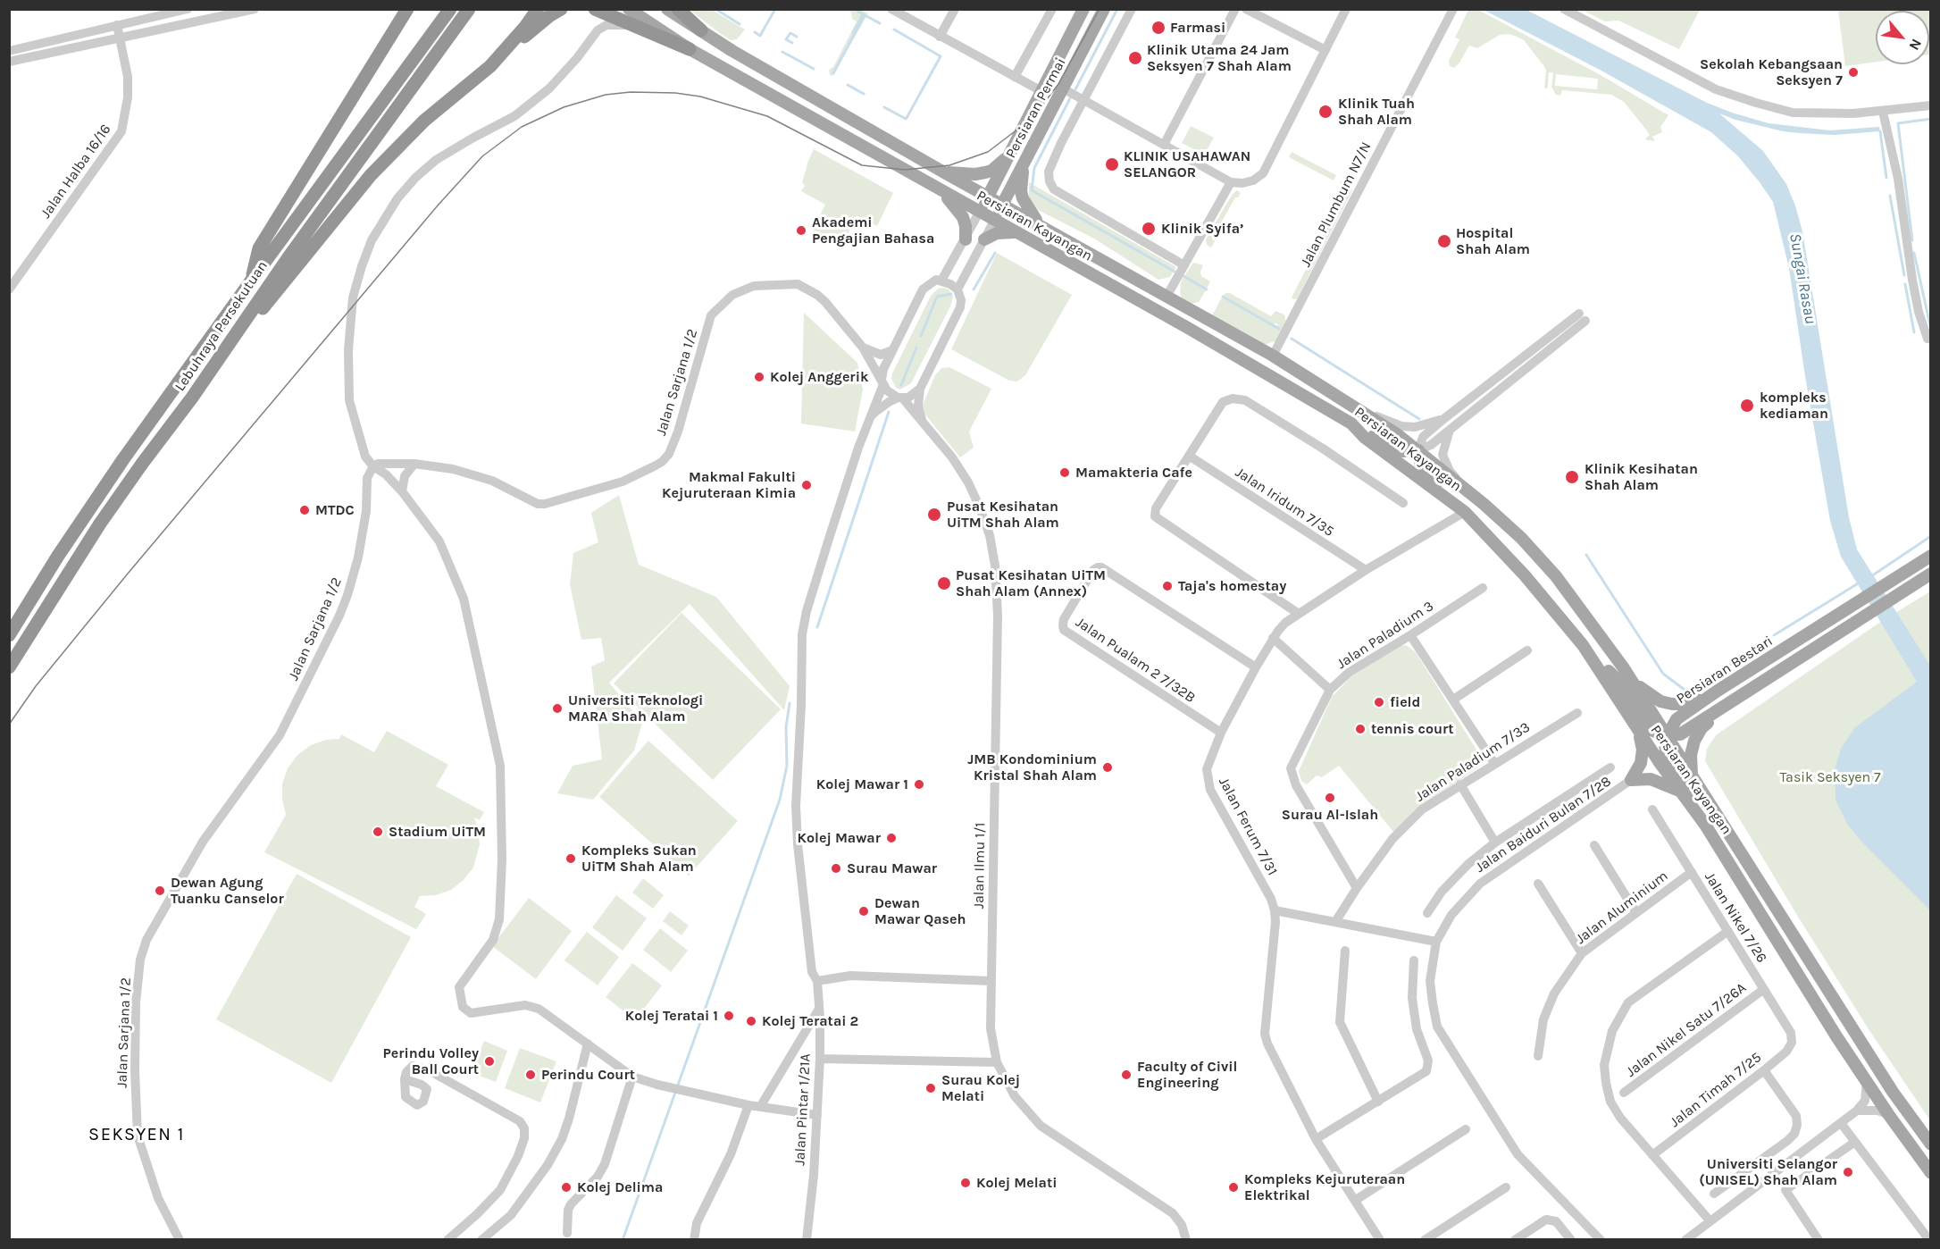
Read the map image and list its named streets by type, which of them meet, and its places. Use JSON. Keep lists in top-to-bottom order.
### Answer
{
  "streets": {
    "highway": ["Lebuhraya Persekutuan"],
    "main road": ["Persiaran Permai", "Persiaran Kayangan", "Persiaran Bestari"],
    "street": [
      "Jalan Halba 16/16",
      "Jalan Plumbum N7/N",
      "Jalan Sarjana 1/2",
      "Jalan Iridum 7/35",
      "Jalan Paladium 3",
      "Jalan Pualam 2 7/32B",
      "Jalan Paladium 7/33",
      "Jalan Baiduri Bulan 7/28",
      "Jalan Ferum 7/31",
      "Jalan Ilmu 1/1",
      "Jalan Aluminium",
      "Jalan Nikel 7/26",
      "Jalan Nikel Satu 7/26A",
      "Jalan Timah 7/25",
      "Jalan Pintar 1/21A"
    ]
  },
  "crossings": [
    ["Persiaran Permai", "Persiaran Kayangan"],
    ["Jalan Plumbum N7/N", "Persiaran Kayangan"],
    ["Persiaran Kayangan", "Persiaran Bestari"],
    ["Persiaran Kayangan", "Jalan Ferum 7/31"],
    ["Jalan Sarjana 1/2", "Jalan Ilmu 1/1"],
    ["Jalan Sarjana 1/2", "Jalan Pintar 1/21A"],
    ["Jalan Iridum 7/35", "Jalan Ferum 7/31"],
    ["Jalan Paladium 3", "Jalan Paladium 7/33"],
    ["Jalan Pualam 2 7/32B", "Jalan Ferum 7/31"],
    ["Jalan Ilmu 1/1", "Jalan Pintar 1/21A"],
    ["Jalan Aluminium", "Jalan Nikel 7/26"],
    ["Jalan Nikel 7/26", "Jalan Nikel Satu 7/26A"],
    ["Jalan Nikel 7/26", "Jalan Timah 7/25"]
  ],
  "districts": ["SEKSYEN 1"],
  "water": ["Sungai Rasau"],
  "parks": ["Tasik Seksyen 7"],
  "places": [
    "Farmasi",
    "Klinik Utama 24 Jam Seksyen 7 Shah Alam",
    "Sekolah Kebangsaan Seksyen 7",
    "Klinik Tuah Shah Alam",
    "KLINIK USAHAWAN SELANGOR",
    "Klinik Syifa’",
    "Akademi Pengajian Bahasa",
    "Hospital Shah Alam",
    "Kolej Anggerik",
    "kompleks kediaman",
    "Mamakteria Cafe",
    "Klinik Kesihatan Shah Alam",
    "Makmal Fakulti Kejuruteraan Kimia",
    "MTDC",
    "Pusat Kesihatan UiTM Shah Alam",
    "Pusat Kesihatan UiTM Shah Alam (Annex)",
    "Taja's homestay",
    "field",
    "Universiti Teknologi MARA Shah Alam",
    "tennis court",
    "JMB Kondominium Kristal Shah Alam",
    "Kolej Mawar 1",
    "Surau Al-Islah",
    "Stadium UiTM",
    "Kolej Mawar",
    "Kompleks Sukan UiTM Shah Alam",
    "Surau Mawar",
    "Dewan Agung Tuanku Canselor",
    "Dewan Mawar Qaseh",
    "Kolej Teratai 1",
    "Kolej Teratai 2",
    "Perindu Volley Ball Court",
    "Perindu Court",
    "Faculty of Civil Engineering",
    "Surau Kolej Melati",
    "Universiti Selangor (UNISEL) Shah Alam",
    "Kolej Melati",
    "Kolej Delima",
    "Kompleks Kejuruteraan Elektrikal"
  ],
  "north": "bottom right"
}
